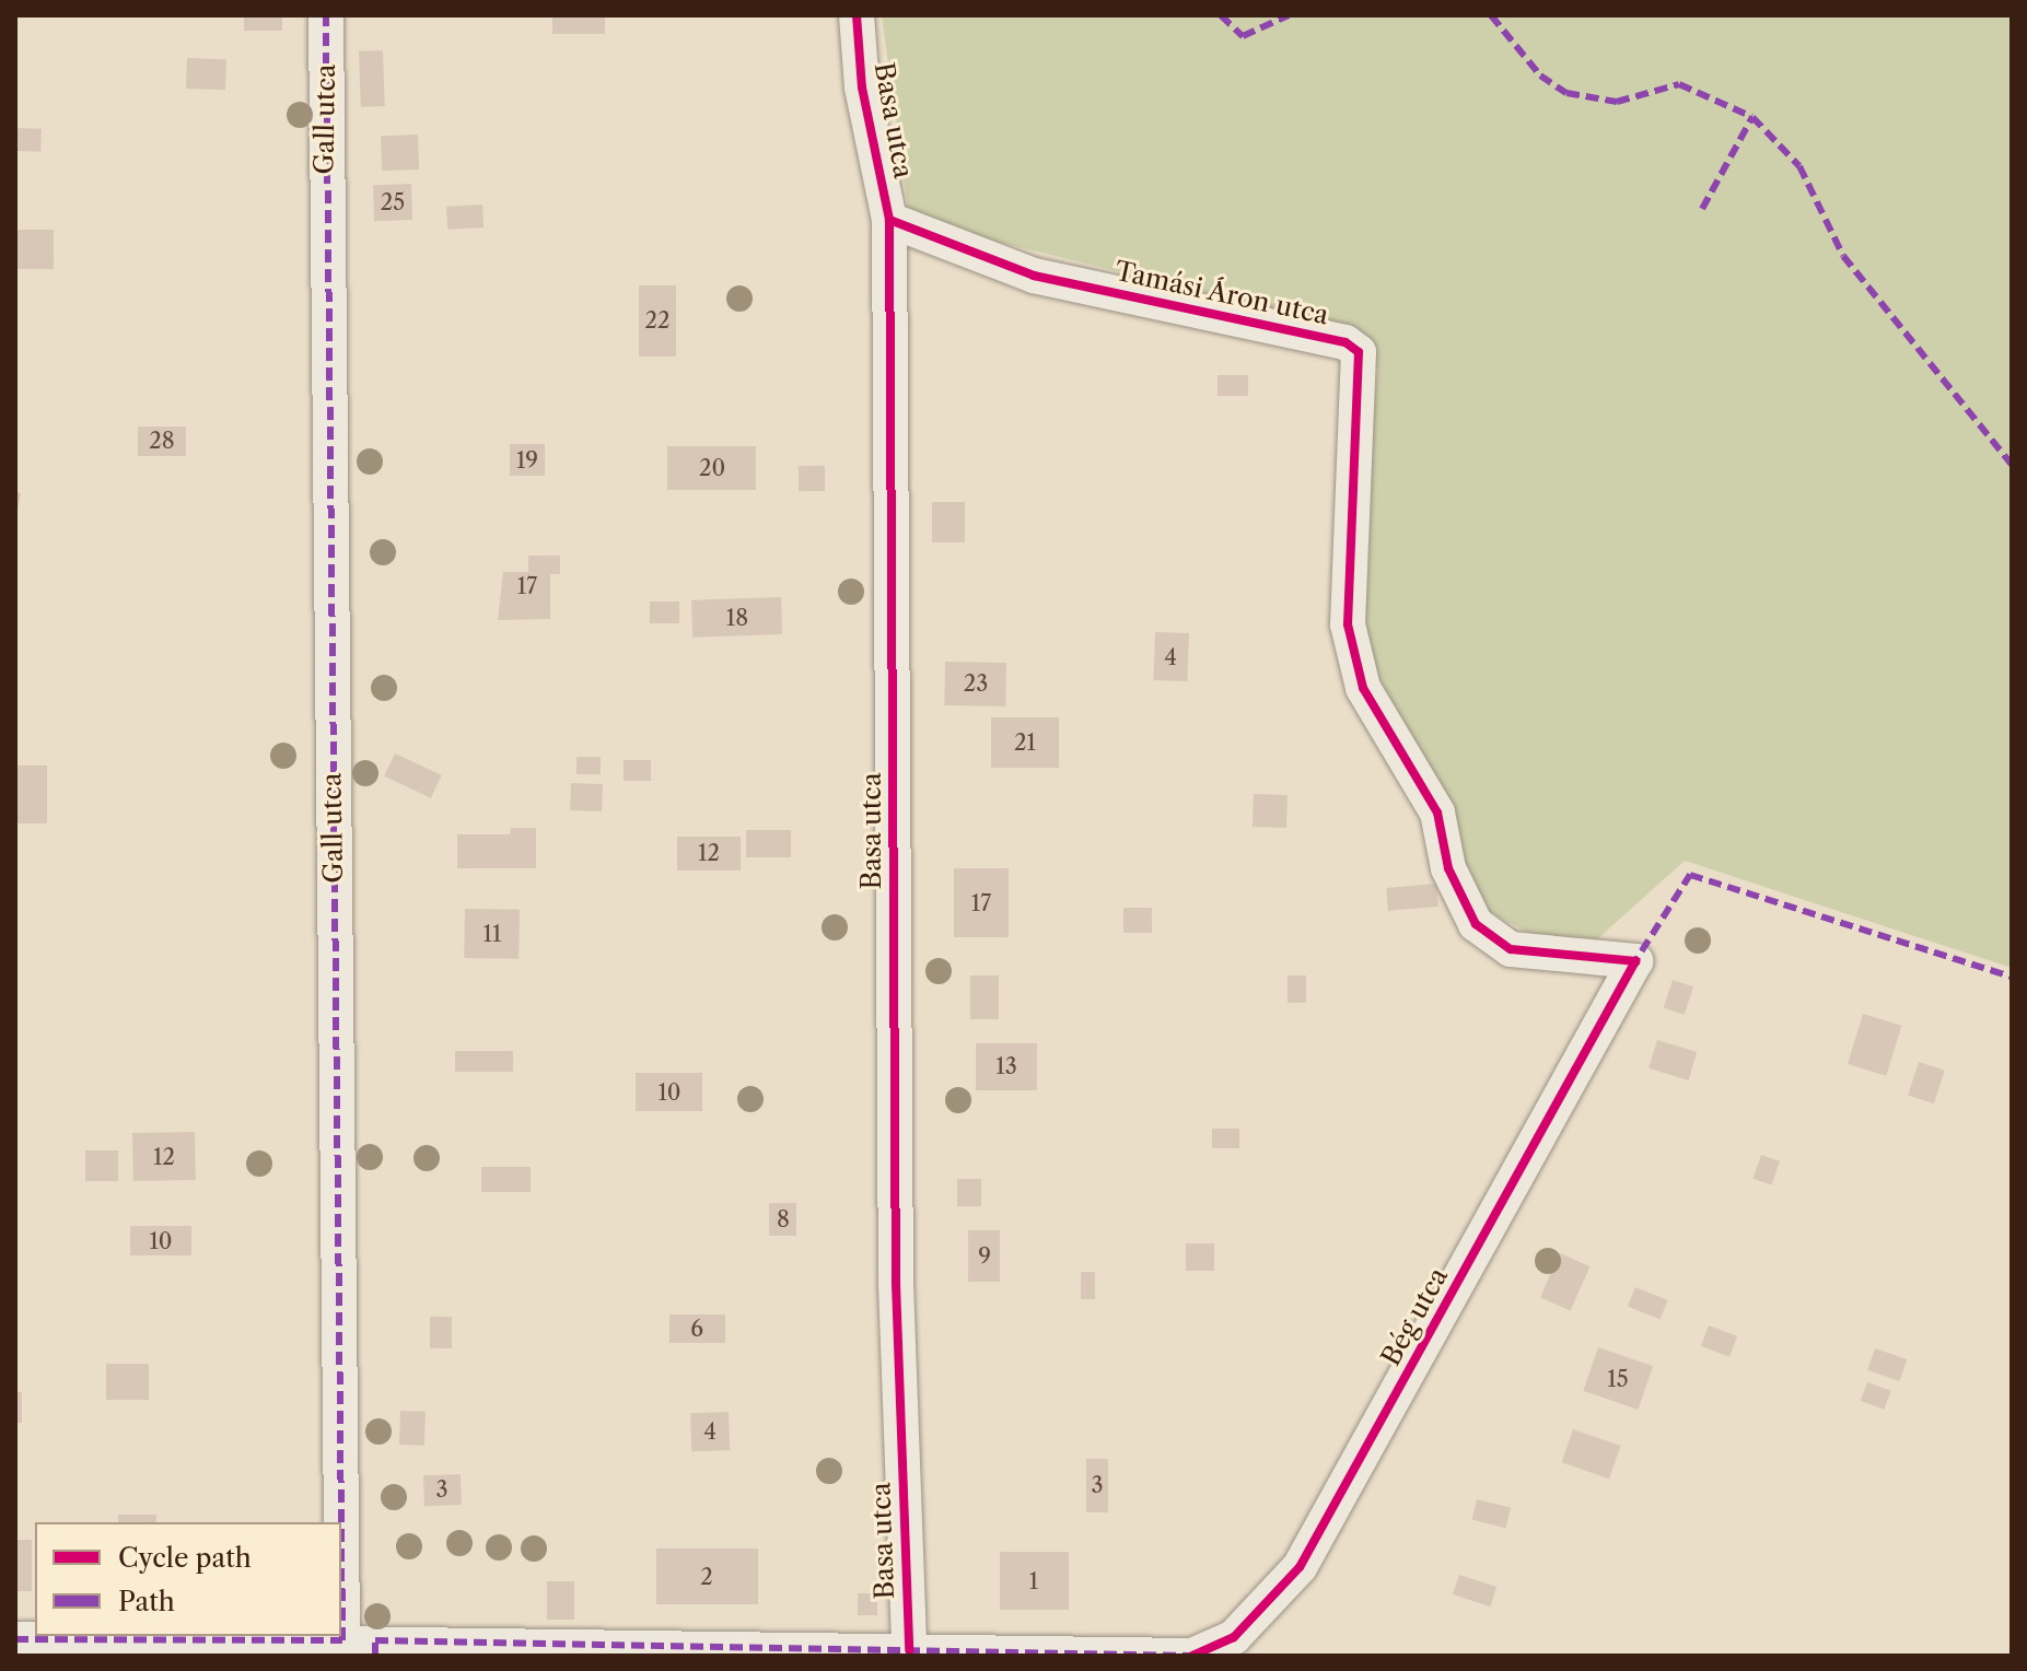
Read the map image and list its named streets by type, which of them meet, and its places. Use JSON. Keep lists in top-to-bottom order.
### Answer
{
  "streets": {
    "street": [
      "Gall utca",
      "Basa utca",
      "Tamási Áron utca",
      "Bég utca"
    ]
  },
  "crossings": [
    ["Basa utca", "Tamási Áron utca"],
    ["Tamási Áron utca", "Bég utca"]
  ],
  "house_numbers": [
    "25",
    "22",
    "28",
    "19",
    "20",
    "17",
    "18",
    "4",
    "23",
    "21",
    "12",
    "17",
    "11",
    "13",
    "10",
    "12",
    "8",
    "10",
    "9",
    "6",
    "15",
    "4",
    "3",
    "3",
    "2",
    "1"
  ],
  "legend": ["Cycle path", "Path"]
}
